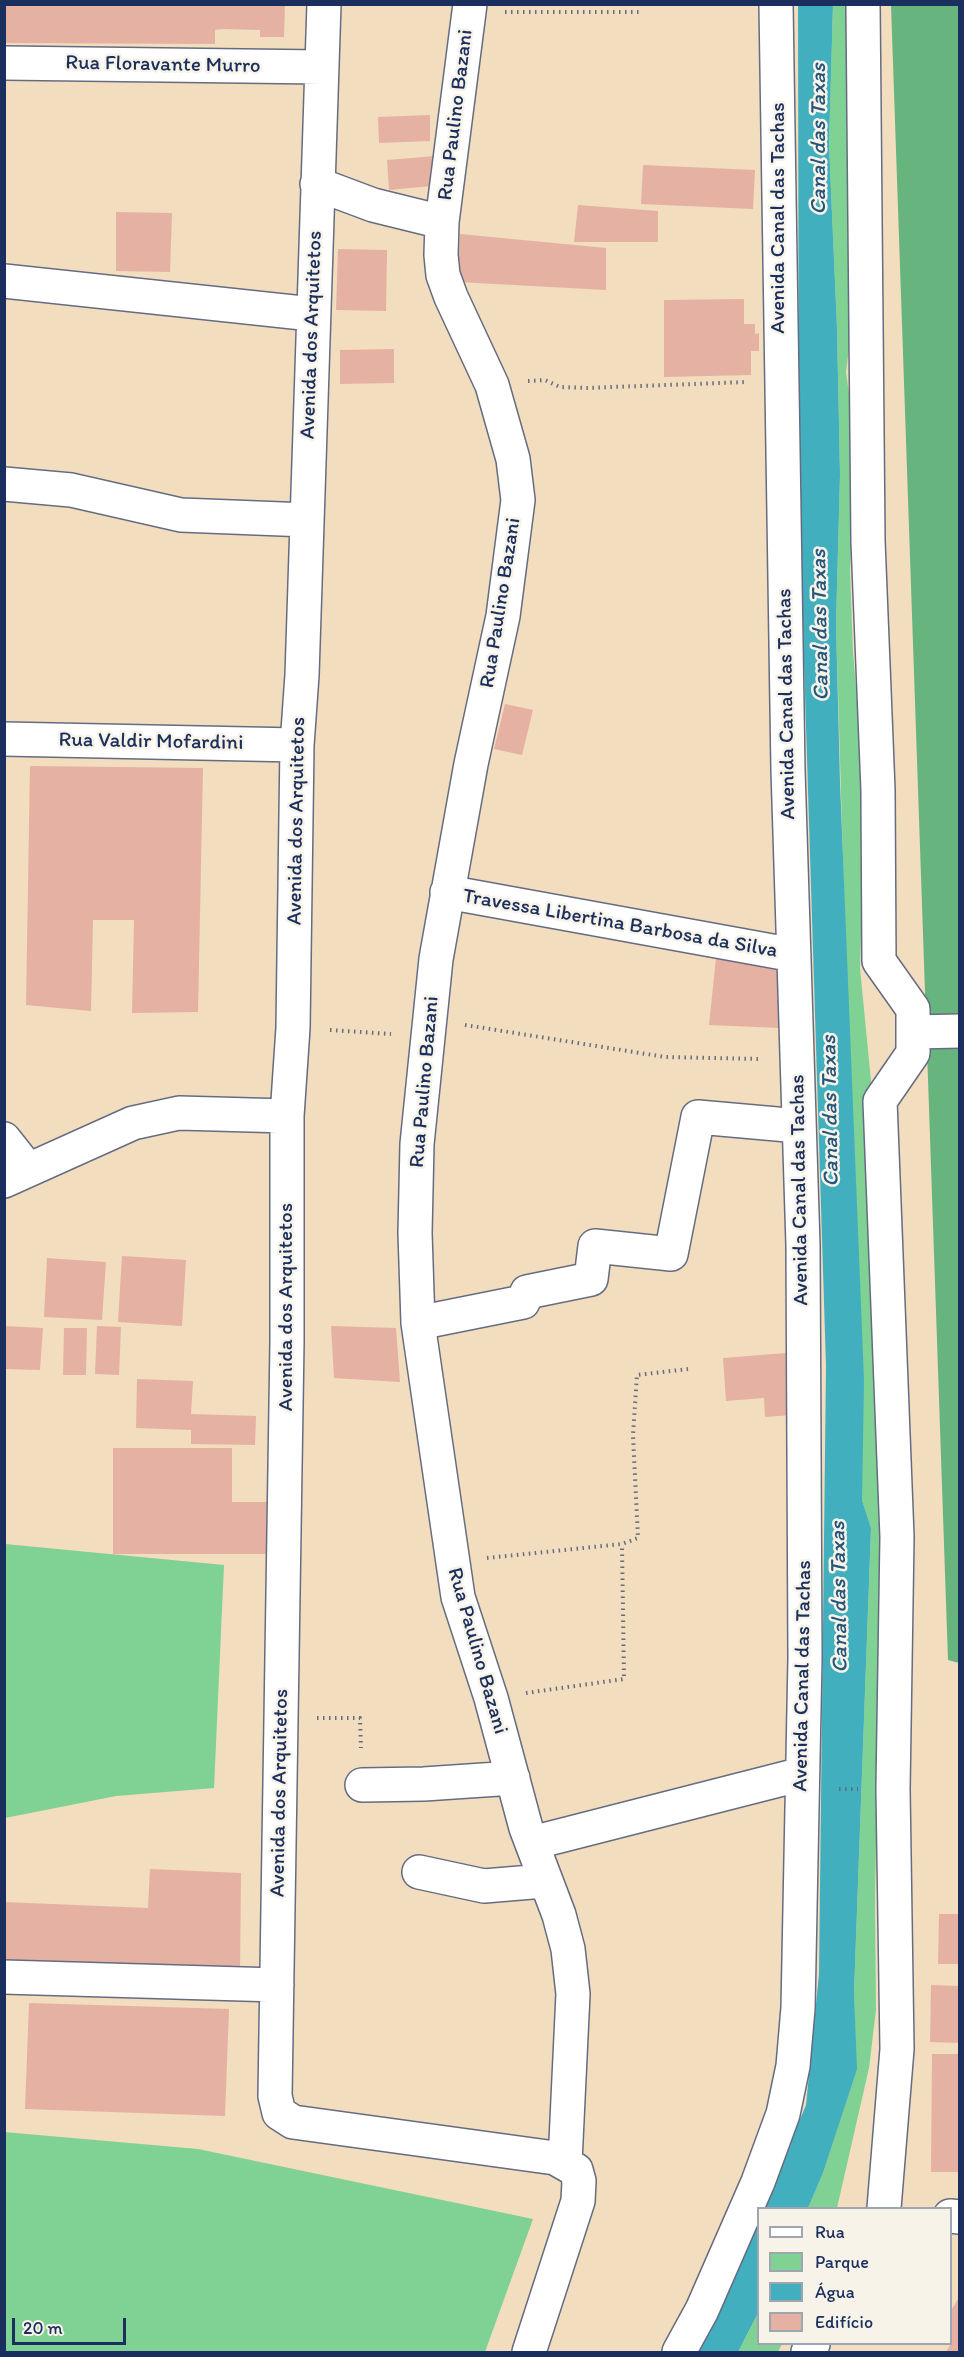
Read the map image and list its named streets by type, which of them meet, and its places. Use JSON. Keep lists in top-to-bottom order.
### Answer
{
  "streets": {
    "street": [
      "Rua Floravante Murro",
      "Rua Paulino Bazani",
      "Avenida Canal das Tachas",
      "Avenida dos Arquitetos",
      "Rua Valdir Mofardini",
      "Travessa Libertina Barbosa da Silva"
    ]
  },
  "crossings": [
    ["Rua Floravante Murro", "Avenida dos Arquitetos"],
    ["Rua Paulino Bazani", "Avenida dos Arquitetos"],
    ["Rua Paulino Bazani", "Travessa Libertina Barbosa da Silva"],
    ["Avenida Canal das Tachas", "Travessa Libertina Barbosa da Silva"],
    ["Avenida dos Arquitetos", "Rua Valdir Mofardini"]
  ],
  "water": ["Canal das Taxas"],
  "legend": [
    "Rua",
    "Parque",
    "Água",
    "Edifício"
  ],
  "scale_bar": "20 m"
}
